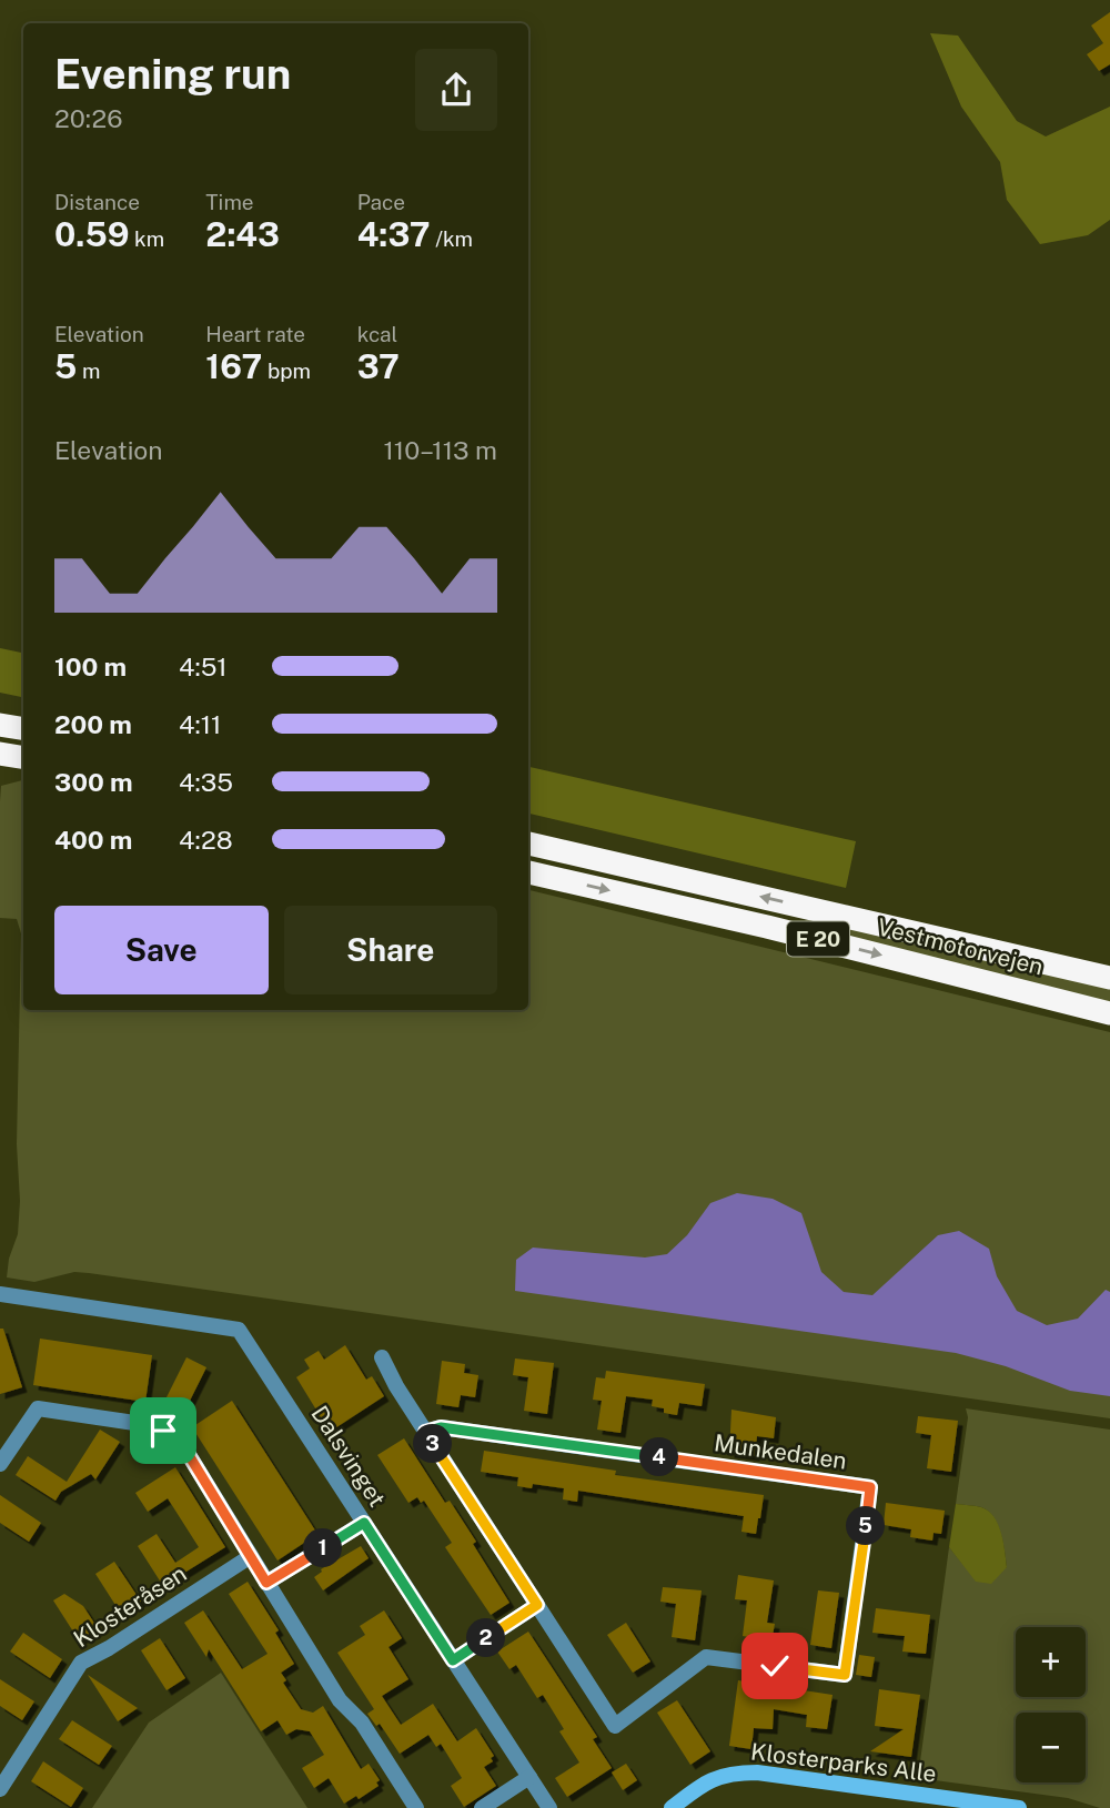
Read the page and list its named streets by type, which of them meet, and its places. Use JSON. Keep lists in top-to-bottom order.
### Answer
{
  "streets": {
    "highway": ["E 20", "Vestmotorvejen"],
    "street": [
      "Munkedalen",
      "Dalsvinget",
      "Klosteråsen",
      "Klosterparks Alle"
    ]
  },
  "page": {
    "heading": ["Evening run", "20:26"],
    "stats": [
      ["Distance", "0.59 km"],
      ["Time", "2:43"],
      ["Pace", "4:37 /km"],
      ["Elevation", "5 m"],
      ["Heart rate", "167 bpm"],
      ["kcal", "37"]
    ],
    "chart": ["Elevation", "110–113 m"],
    "list": [
      {
        "name": "100 m",
        "note": "4:51"
      },
      {
        "name": "200 m",
        "note": "4:11"
      },
      {
        "name": "300 m",
        "note": "4:35"
      },
      {
        "name": "400 m",
        "note": "4:28"
      }
    ],
    "buttons": ["Save", "Share"],
    "pins": [
      "3",
      "4",
      "5",
      "1",
      "2"
    ],
    "map_buttons": ["+", "−"]
  }
}
